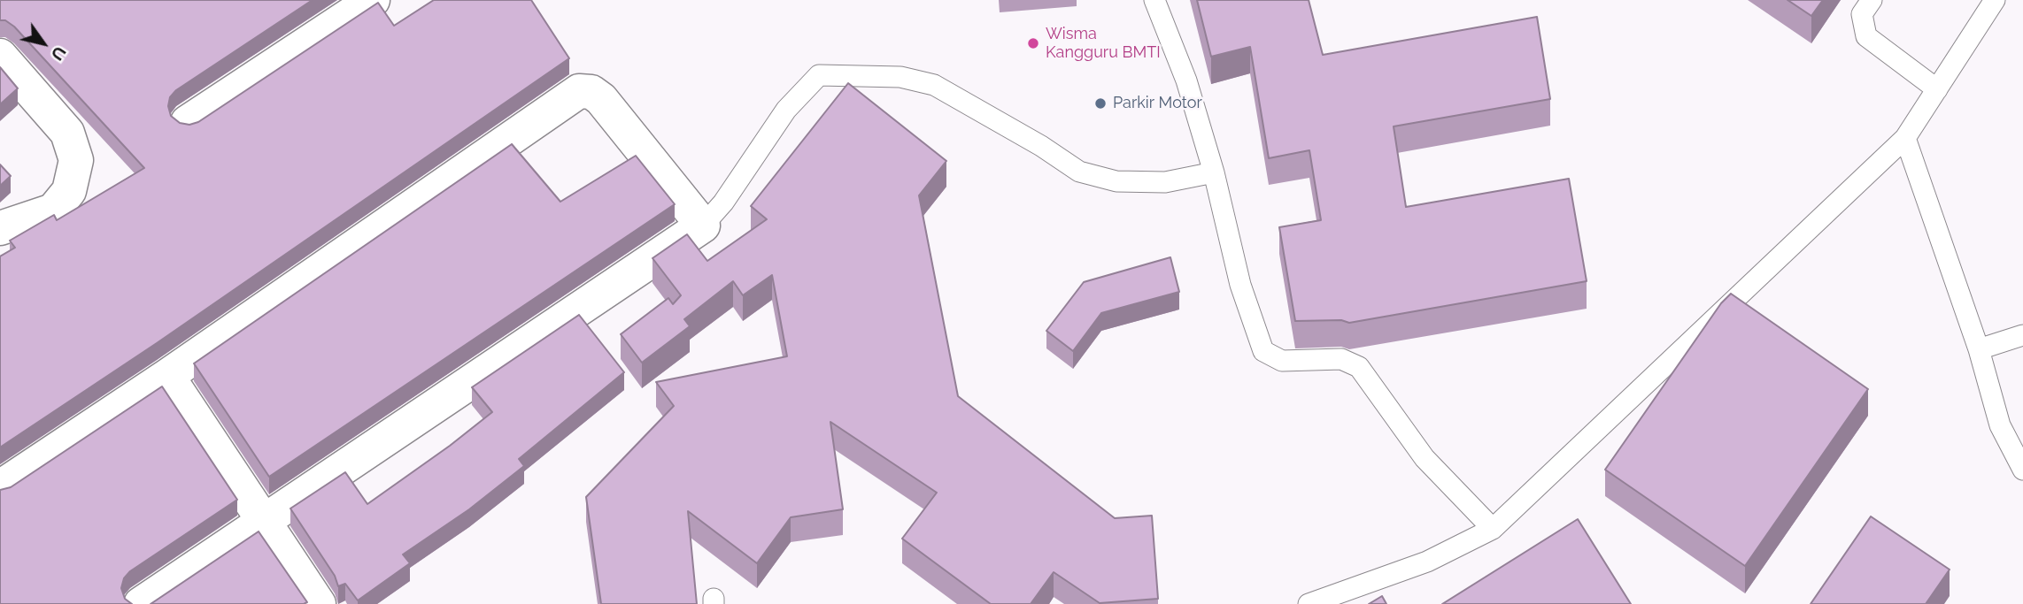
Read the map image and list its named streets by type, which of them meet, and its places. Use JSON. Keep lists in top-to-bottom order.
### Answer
{
  "places": ["Wisma Kangguru BMTI", "Parkir Motor"],
  "north": "bottom right"
}
